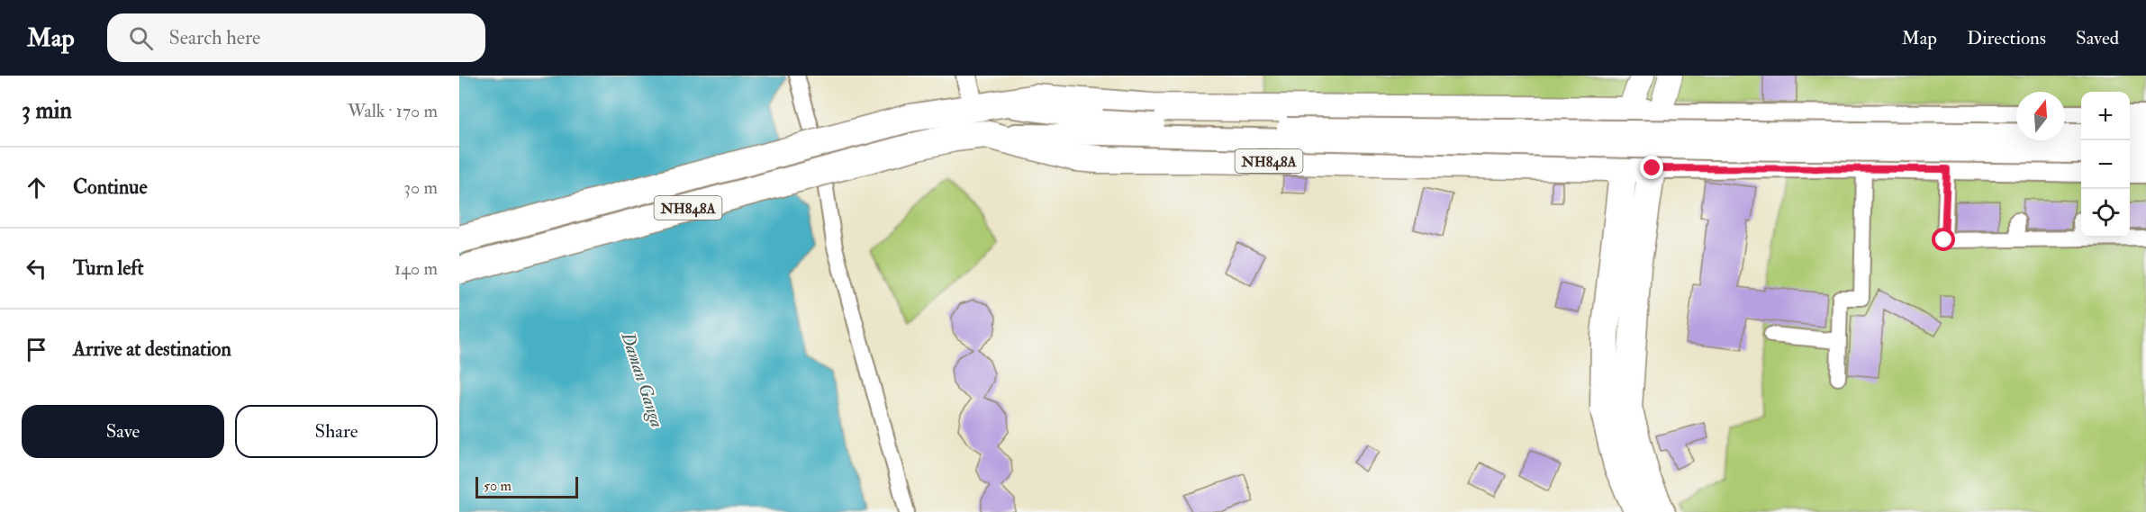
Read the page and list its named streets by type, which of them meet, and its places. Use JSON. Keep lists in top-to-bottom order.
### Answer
{
  "streets": {
    "highway": ["NH848A"]
  },
  "water": ["Daman Ganga"],
  "scale_bar": "50 m",
  "north": "top",
  "page": {
    "header": "Map",
    "search": "Search here",
    "nav": ["Map", "Directions", "Saved"],
    "heading": ["3 min", "Walk · 170 m"],
    "map_buttons": ["+", "−"],
    "list": [
      ["Continue", "30 m"],
      ["Turn left", "140 m"],
      "Arrive at destination"
    ],
    "buttons": ["Save", "Share"],
    "scale": "50 m"
  }
}
